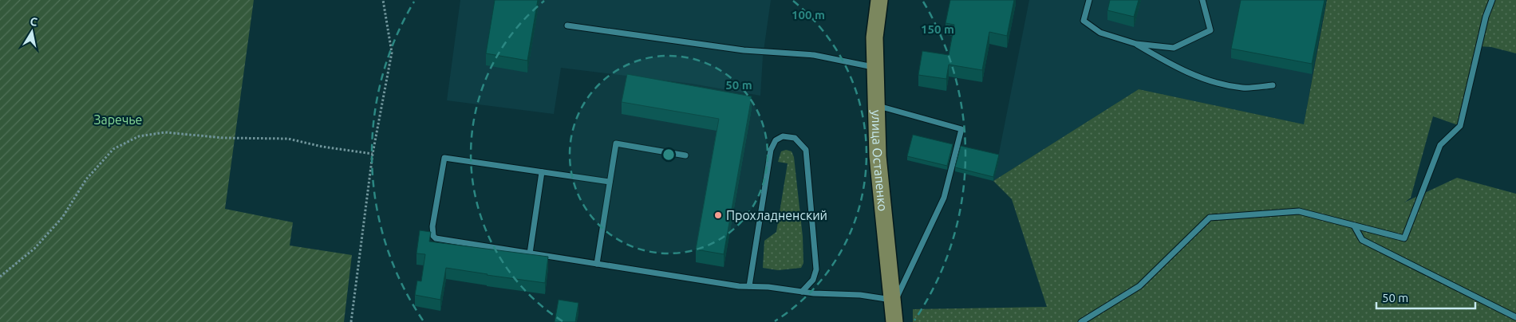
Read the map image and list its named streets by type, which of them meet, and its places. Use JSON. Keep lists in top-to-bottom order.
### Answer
{
  "streets": {
    "main road": ["улица Остапенко"]
  },
  "parks": ["Заречье"],
  "places": ["Прохладненский"],
  "scale_bar": "50 m",
  "north": "top",
  "rings": ["100 m", "150 m", "50 m"]
}
